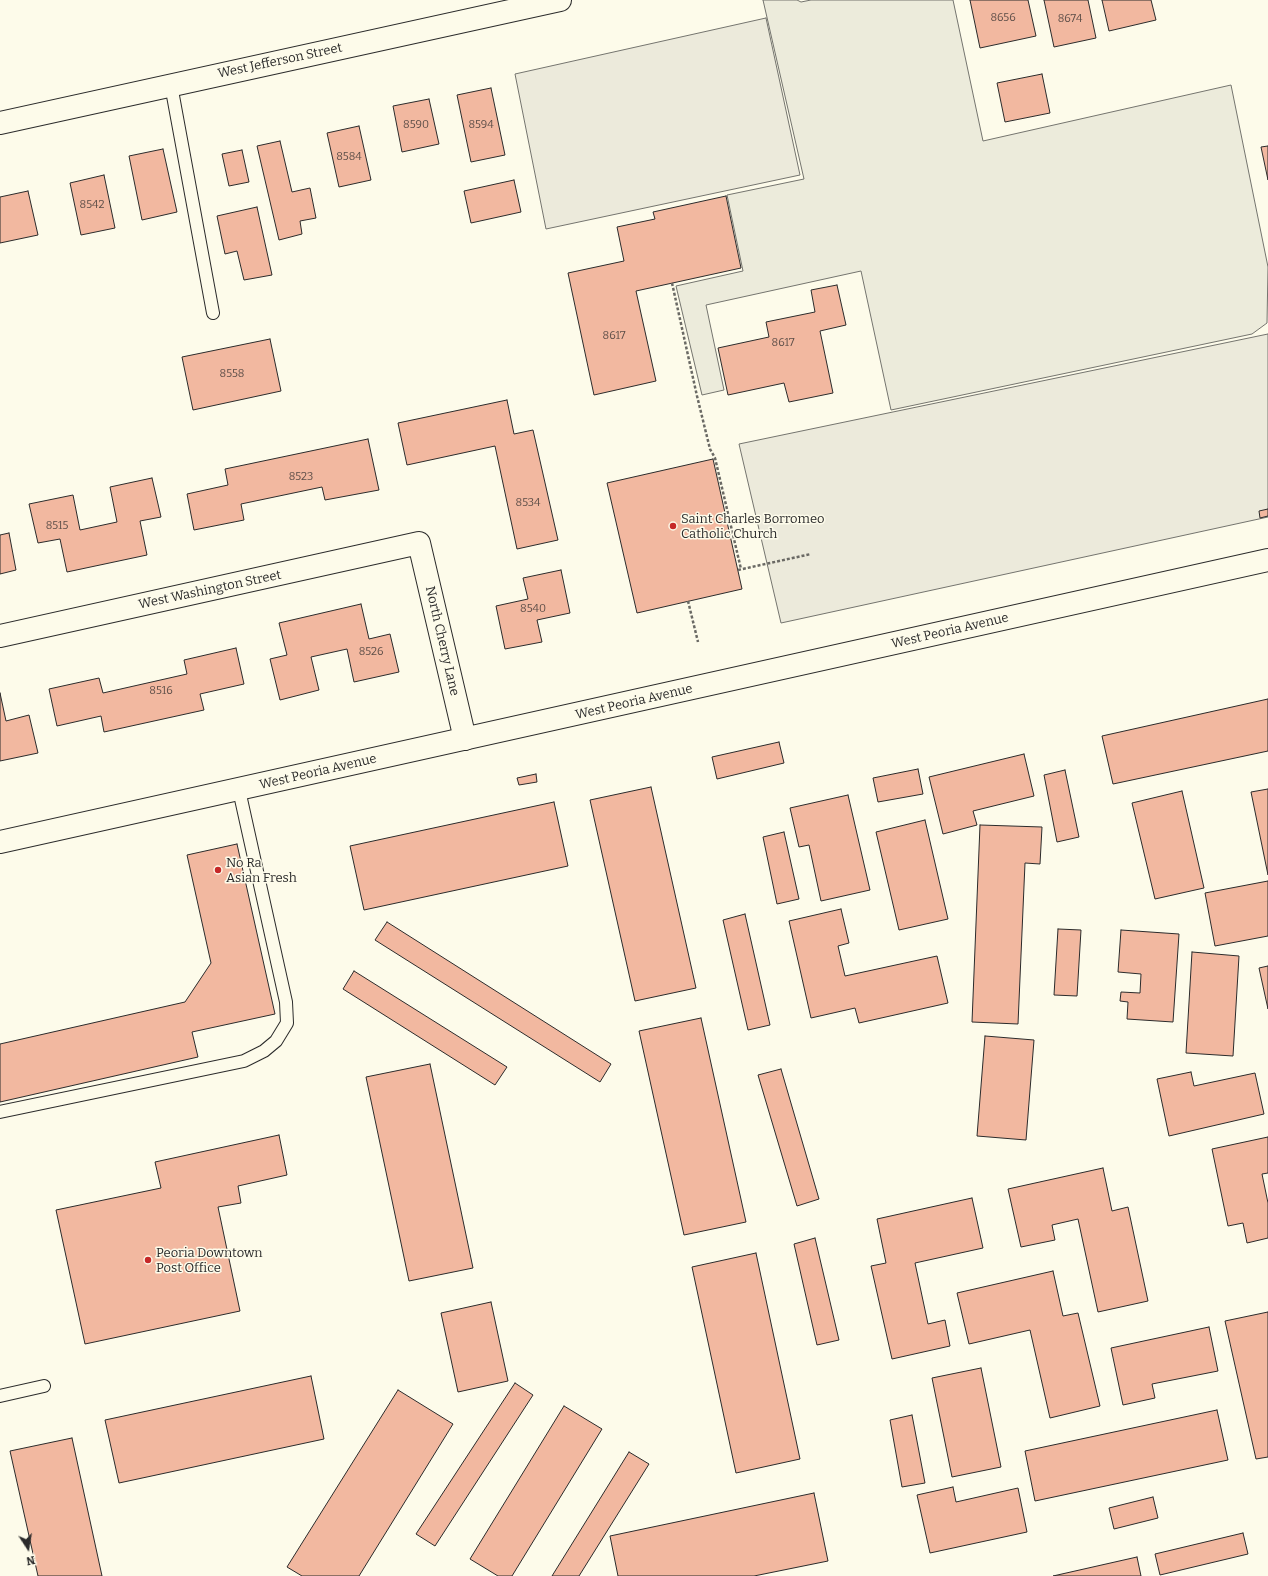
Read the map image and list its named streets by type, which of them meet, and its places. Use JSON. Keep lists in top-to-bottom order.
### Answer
{
  "streets": {
    "main road": [
      "West Jefferson Street",
      "West Washington Street",
      "West Peoria Avenue",
      "North Cherry Lane"
    ]
  },
  "crossings": [
    ["West Washington Street", "North Cherry Lane"],
    ["West Peoria Avenue", "North Cherry Lane"]
  ],
  "places": ["Saint Charles Borromeo Catholic Church", "No Ra Asian Fresh", "Peoria Downtown Post Office"],
  "house_numbers": [
    "8656",
    "8674",
    "8590",
    "8594",
    "8584",
    "8542",
    "8617",
    "8617",
    "8558",
    "8523",
    "8534",
    "8515",
    "8540",
    "8526",
    "8516"
  ],
  "north": "bottom"
}
